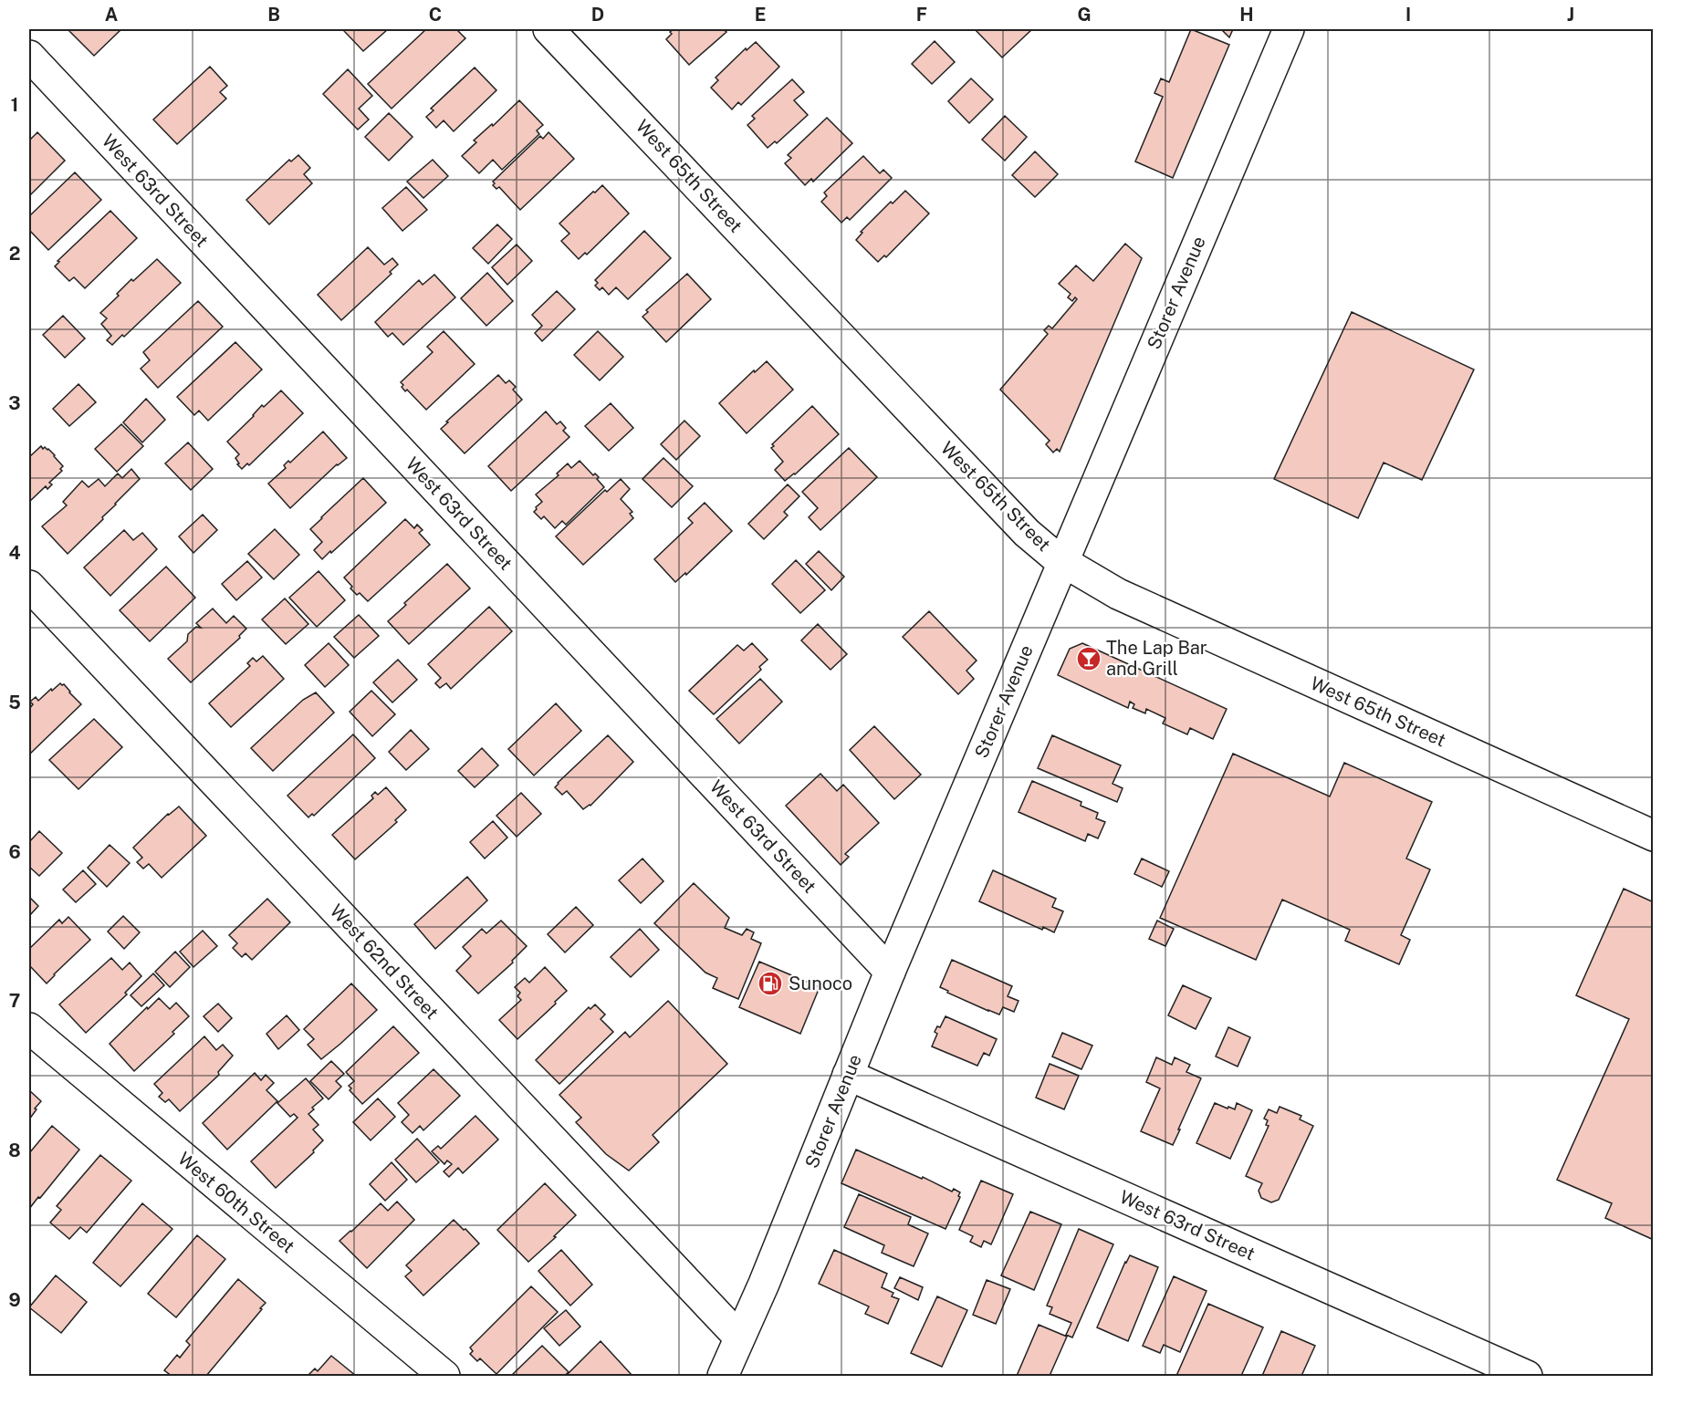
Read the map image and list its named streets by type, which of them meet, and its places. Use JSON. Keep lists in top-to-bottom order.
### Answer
{
  "streets": {
    "street": [
      "West 65th Street",
      "West 63rd Street",
      "Storer Avenue",
      "West 62nd Street",
      "West 60th Street"
    ]
  },
  "crossings": [
    ["West 65th Street", "Storer Avenue"],
    ["West 63rd Street", "Storer Avenue"],
    ["Storer Avenue", "West 62nd Street"]
  ],
  "places": {
    "bar": ["The Lap Bar and Grill"],
    "fuel station": ["Sunoco"]
  },
  "grid": {
    "columns": [
      "A",
      "B",
      "C",
      "D",
      "E",
      "F",
      "G",
      "H",
      "I",
      "J"
    ],
    "rows": [
      "1",
      "2",
      "3",
      "4",
      "5",
      "6",
      "7",
      "8",
      "9"
    ]
  }
}
